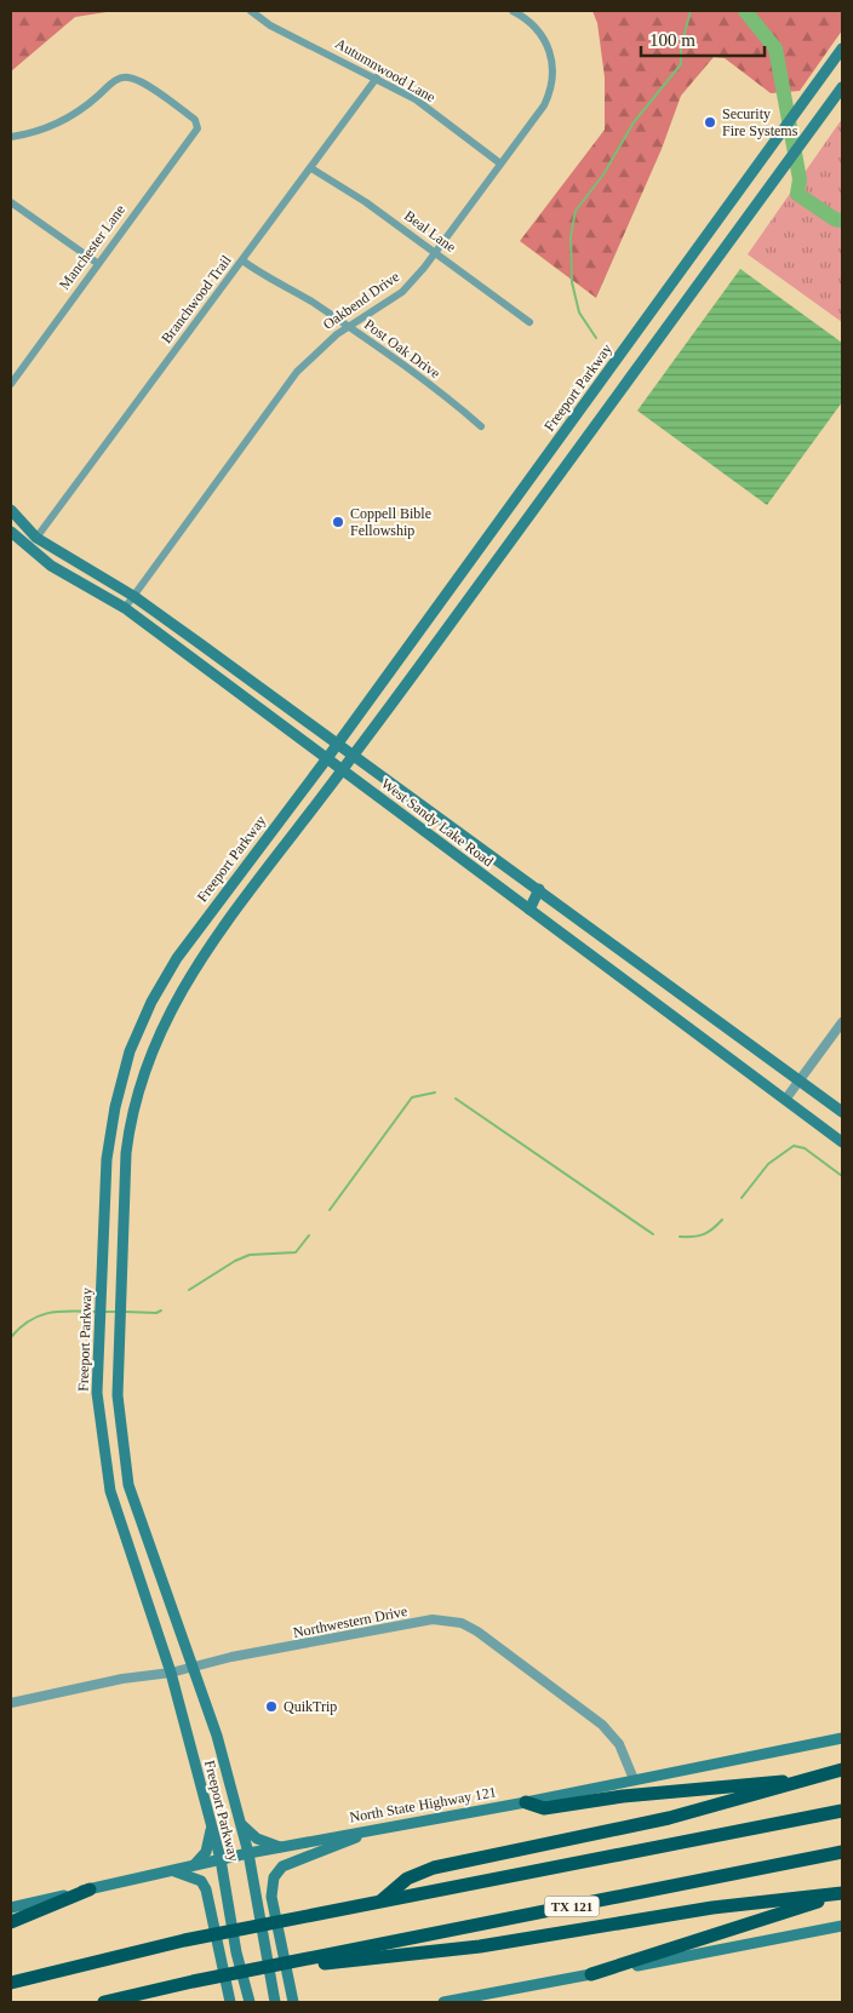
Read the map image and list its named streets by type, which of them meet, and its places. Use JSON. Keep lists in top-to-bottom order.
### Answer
{
  "streets": {
    "highway": ["TX 121"],
    "main road": ["Freeport Parkway", "West Sandy Lake Road", "North State Highway 121"],
    "street": [
      "Autumnwood Lane",
      "Beal Lane",
      "Manchester Lane",
      "Branchwood Trail",
      "Oakbend Drive",
      "Post Oak Drive",
      "Northwestern Drive"
    ]
  },
  "crossings": [
    ["Autumnwood Lane", "Branchwood Trail"],
    ["Autumnwood Lane", "Oakbend Drive"],
    ["Beal Lane", "Branchwood Trail"],
    ["Beal Lane", "Oakbend Drive"],
    ["Branchwood Trail", "Post Oak Drive"],
    ["Branchwood Trail", "West Sandy Lake Road"],
    ["Oakbend Drive", "Post Oak Drive"],
    ["Oakbend Drive", "West Sandy Lake Road"],
    ["Freeport Parkway", "West Sandy Lake Road"],
    ["Freeport Parkway", "Northwestern Drive"],
    ["Freeport Parkway", "North State Highway 121"],
    ["Northwestern Drive", "North State Highway 121"]
  ],
  "places": ["Security Fire Systems", "Coppell Bible Fellowship", "QuikTrip"],
  "scale_bar": "100 m"
}
